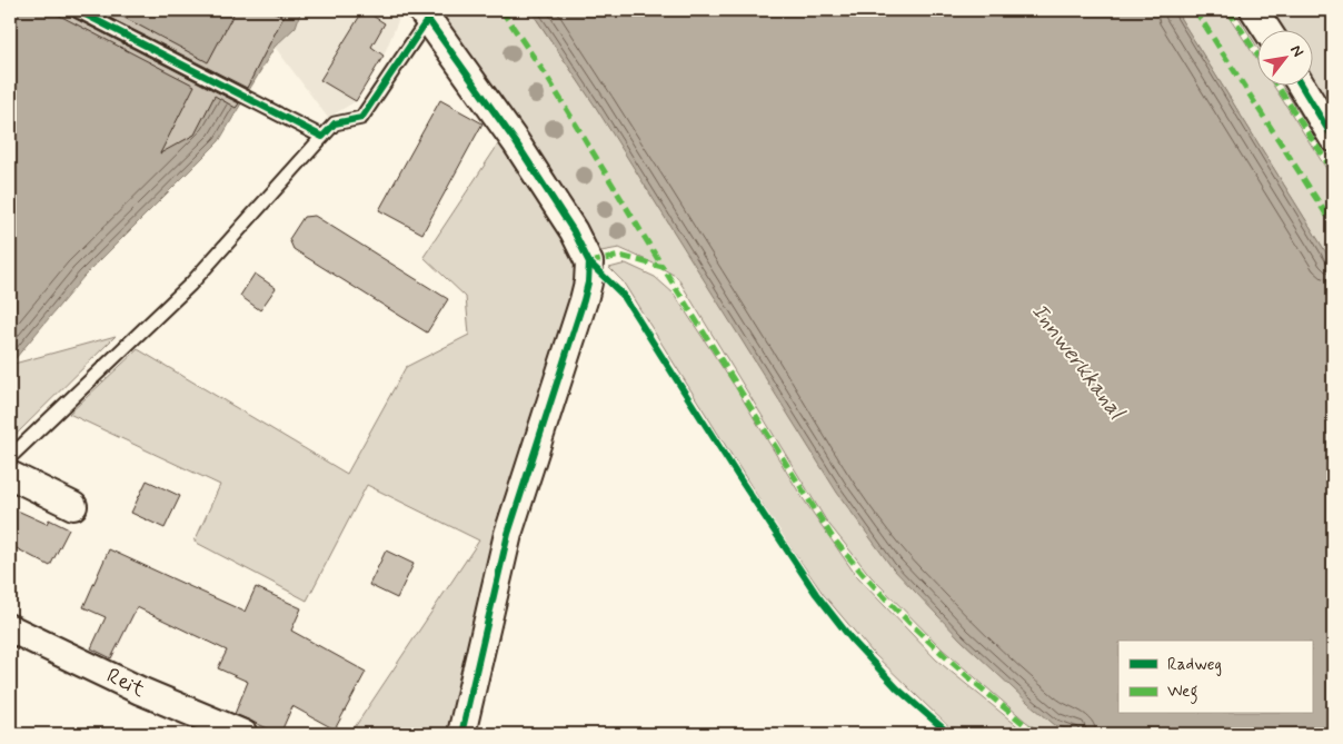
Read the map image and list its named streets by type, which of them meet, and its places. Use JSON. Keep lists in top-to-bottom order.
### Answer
{
  "streets": {
    "street": ["Reit"]
  },
  "water": ["Innwerkkanal"],
  "legend": ["Radweg", "Weg"],
  "north": "top right"
}
